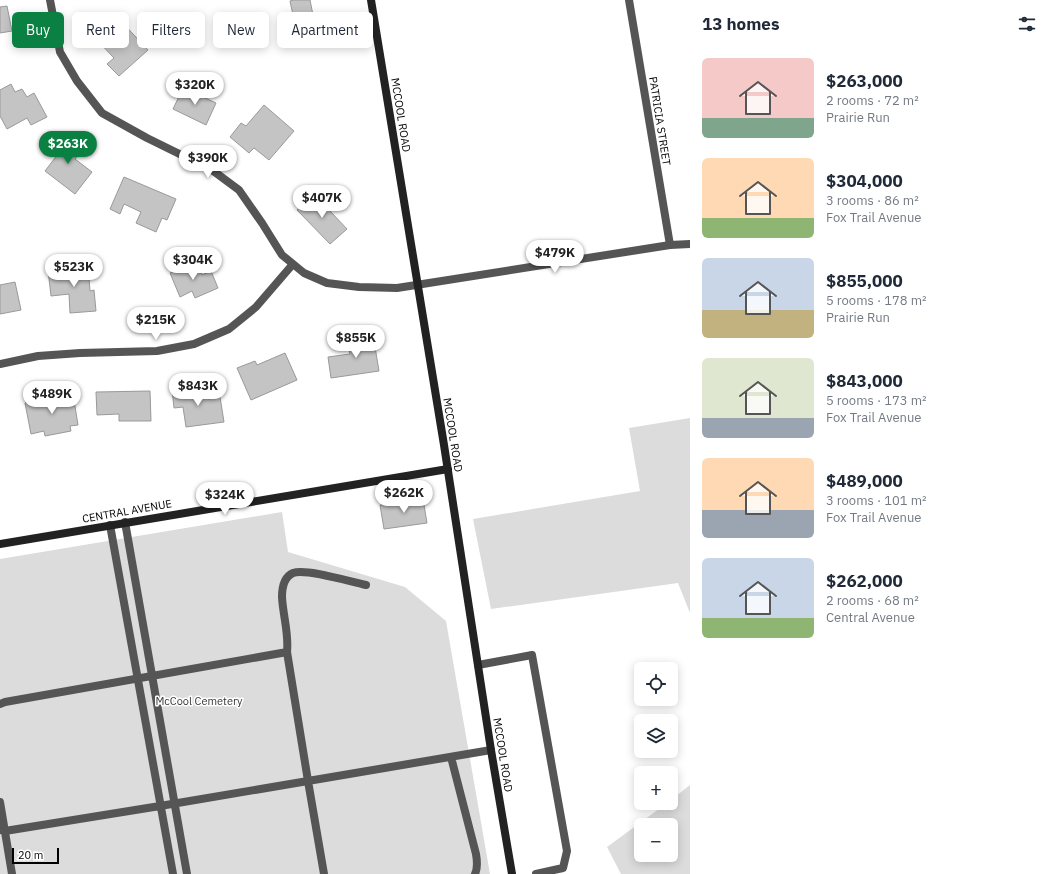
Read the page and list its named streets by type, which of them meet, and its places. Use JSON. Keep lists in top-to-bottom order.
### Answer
{
  "streets": {
    "street": ["MCCOOL ROAD", "PATRICIA STREET", "CENTRAL AVENUE"]
  },
  "crossings": [
    ["MCCOOL ROAD", "CENTRAL AVENUE"]
  ],
  "parks": ["McCool Cemetery"],
  "scale_bar": "20 m",
  "page": {
    "heading": "13 homes",
    "chip": [
      "Buy",
      "Rent",
      "Filters",
      "New",
      "Apartment"
    ],
    "list": [
      {
        "name": "$263,000",
        "note": "2 rooms · 72 m² · Prairie Run"
      },
      {
        "name": "$304,000",
        "note": "3 rooms · 86 m² · Fox Trail Avenue"
      },
      {
        "name": "$855,000",
        "note": "5 rooms · 178 m² · Prairie Run"
      },
      {
        "name": "$843,000",
        "note": "5 rooms · 173 m² · Fox Trail Avenue"
      },
      {
        "name": "$489,000",
        "note": "3 rooms · 101 m² · Fox Trail Avenue"
      },
      {
        "name": "$262,000",
        "note": "2 rooms · 68 m² · Central Avenue"
      }
    ],
    "price": [
      "$320K",
      "$263K",
      "$390K",
      "$407K",
      "$479K",
      "$304K",
      "$523K",
      "$215K",
      "$855K",
      "$843K",
      "$489K",
      "$262K",
      "$324K"
    ],
    "map_buttons": ["+", "−"],
    "scale": "20 m"
  }
}
